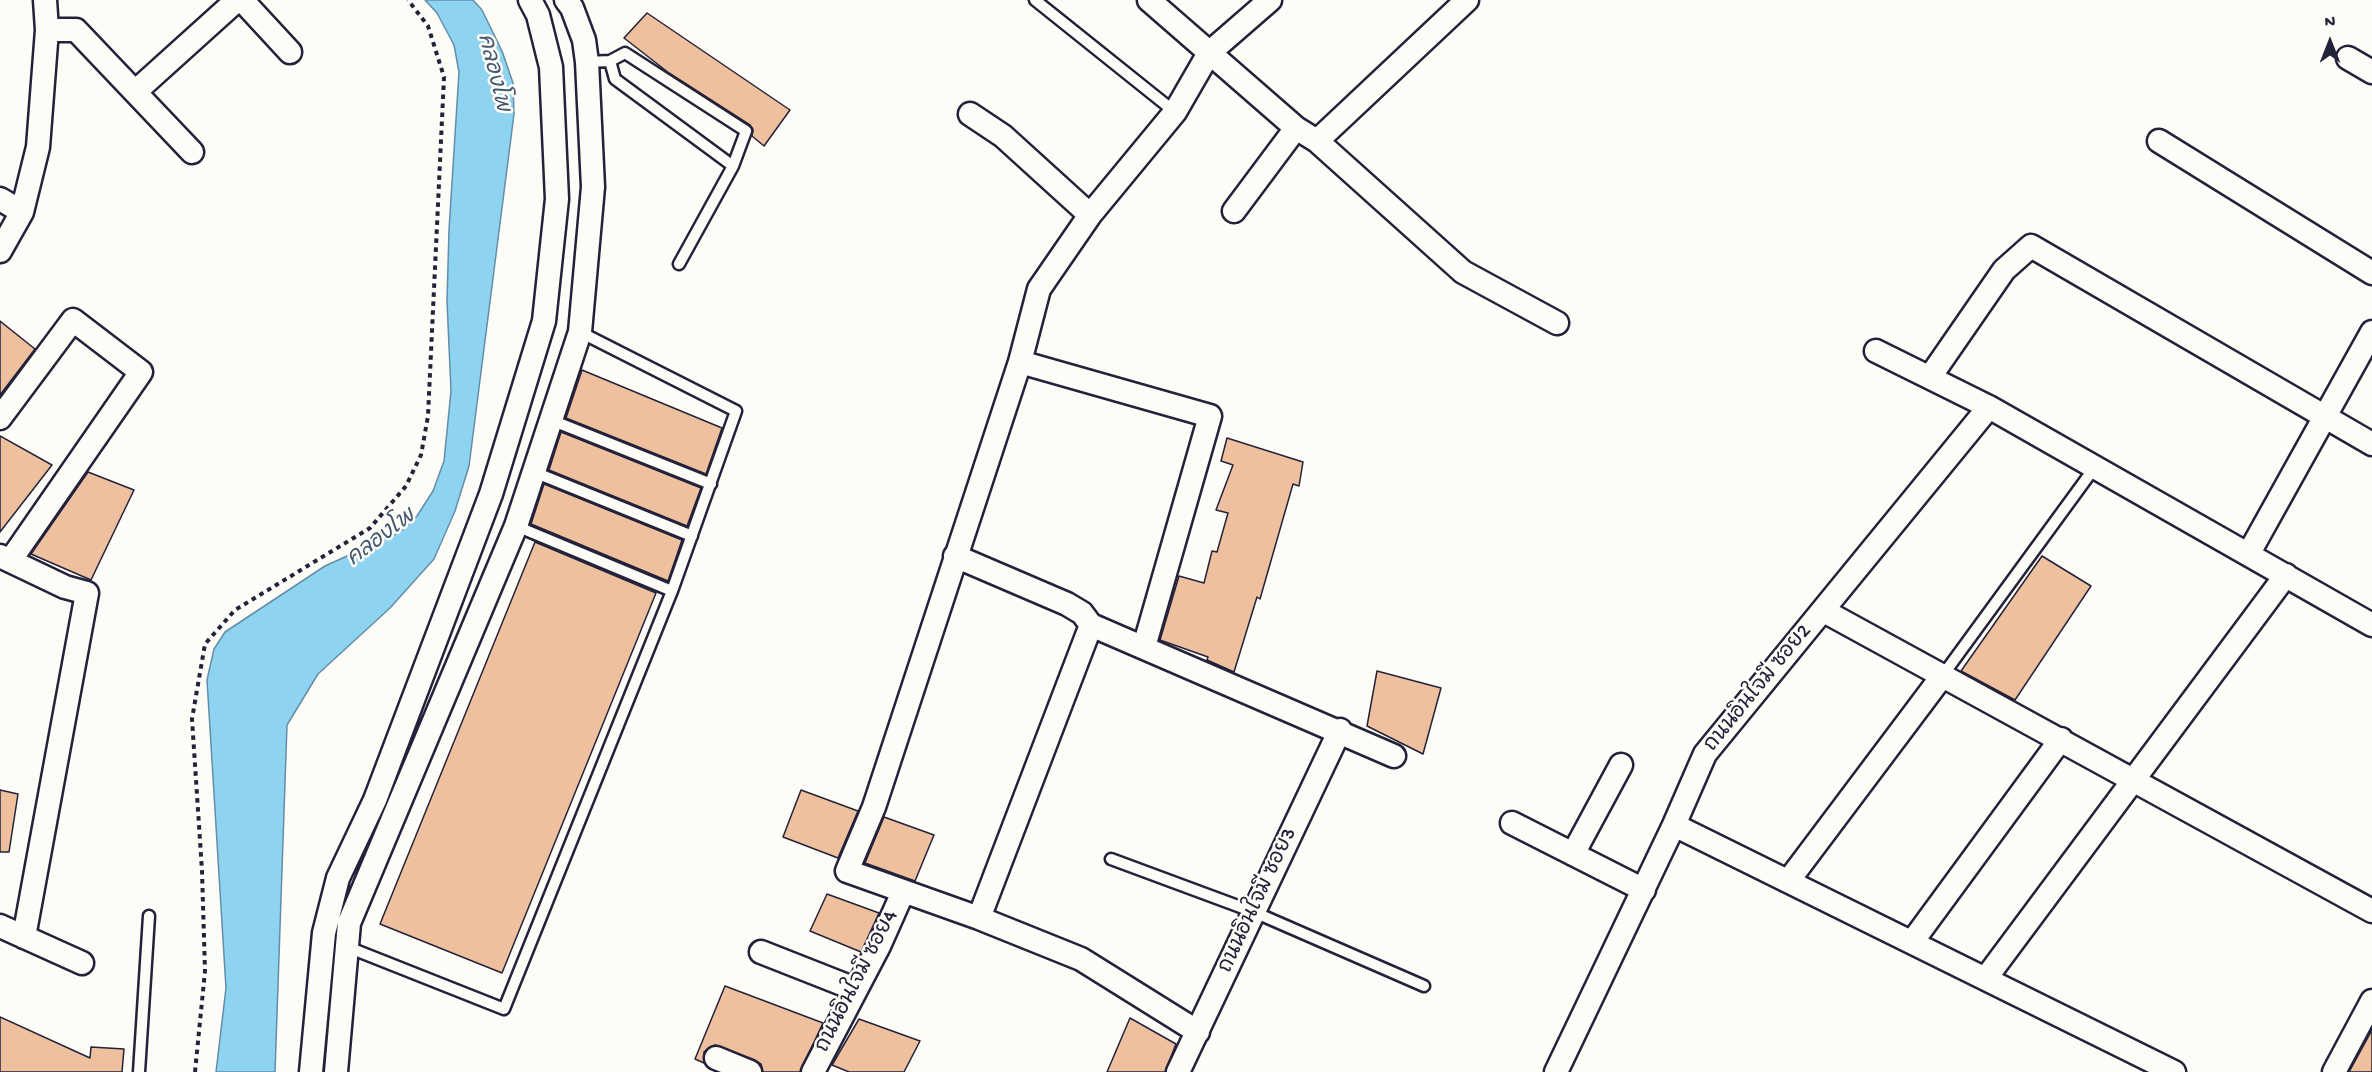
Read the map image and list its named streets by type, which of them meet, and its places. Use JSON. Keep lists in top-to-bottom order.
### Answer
{
  "streets": {
    "street": ["ถนนอินใจมี ซอย2", "ถนนอินใจมี ซอย3", "ถนนอินใจมี ซอย4"]
  },
  "water": ["คลองโพ"],
  "north": "top"
}
